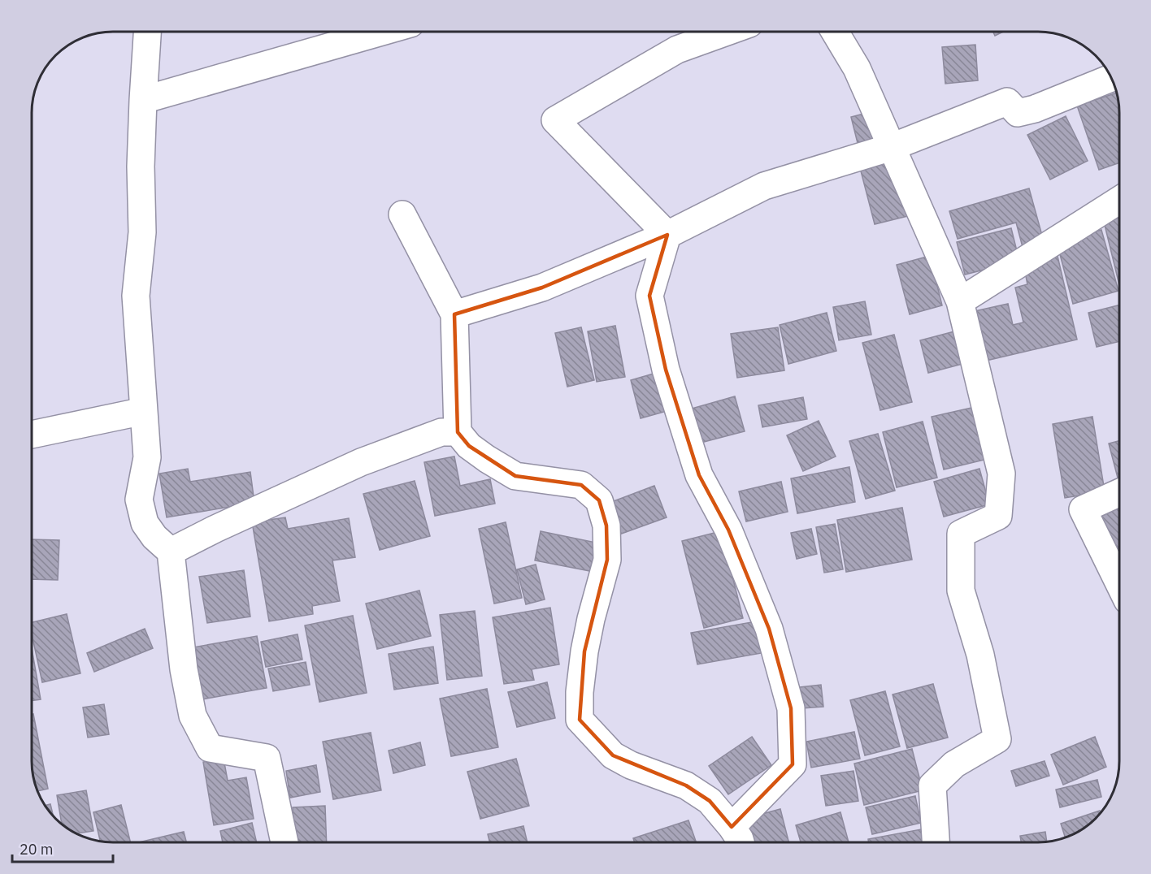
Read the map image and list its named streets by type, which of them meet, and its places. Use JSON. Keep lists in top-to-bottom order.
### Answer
{
  "scale_bar": "20 m"
}
